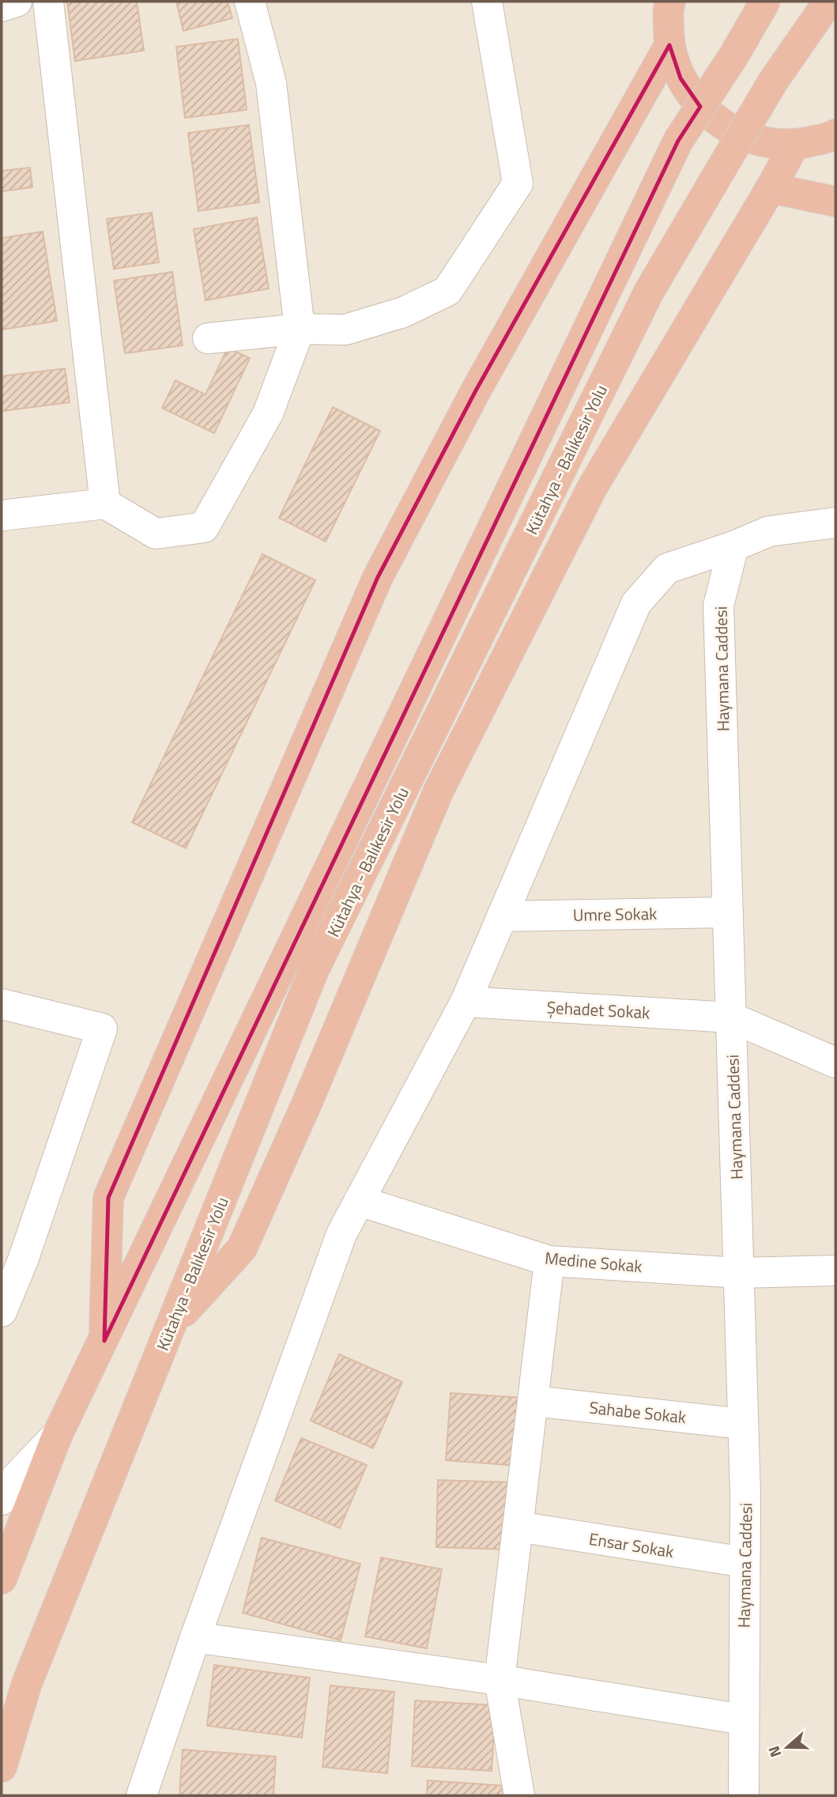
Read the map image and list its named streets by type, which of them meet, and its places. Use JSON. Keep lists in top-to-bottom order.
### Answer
{
  "streets": {
    "highway": ["Kütahya - Balıkesir Yolu"],
    "street": [
      "Haymana Caddesi",
      "Umre Sokak",
      "Şehadet Sokak",
      "Medine Sokak",
      "Sahabe Sokak",
      "Ensar Sokak"
    ]
  },
  "crossings": [
    ["Haymana Caddesi", "Umre Sokak"],
    ["Haymana Caddesi", "Şehadet Sokak"],
    ["Haymana Caddesi", "Medine Sokak"],
    ["Haymana Caddesi", "Sahabe Sokak"],
    ["Haymana Caddesi", "Ensar Sokak"]
  ],
  "north": "left"
}
